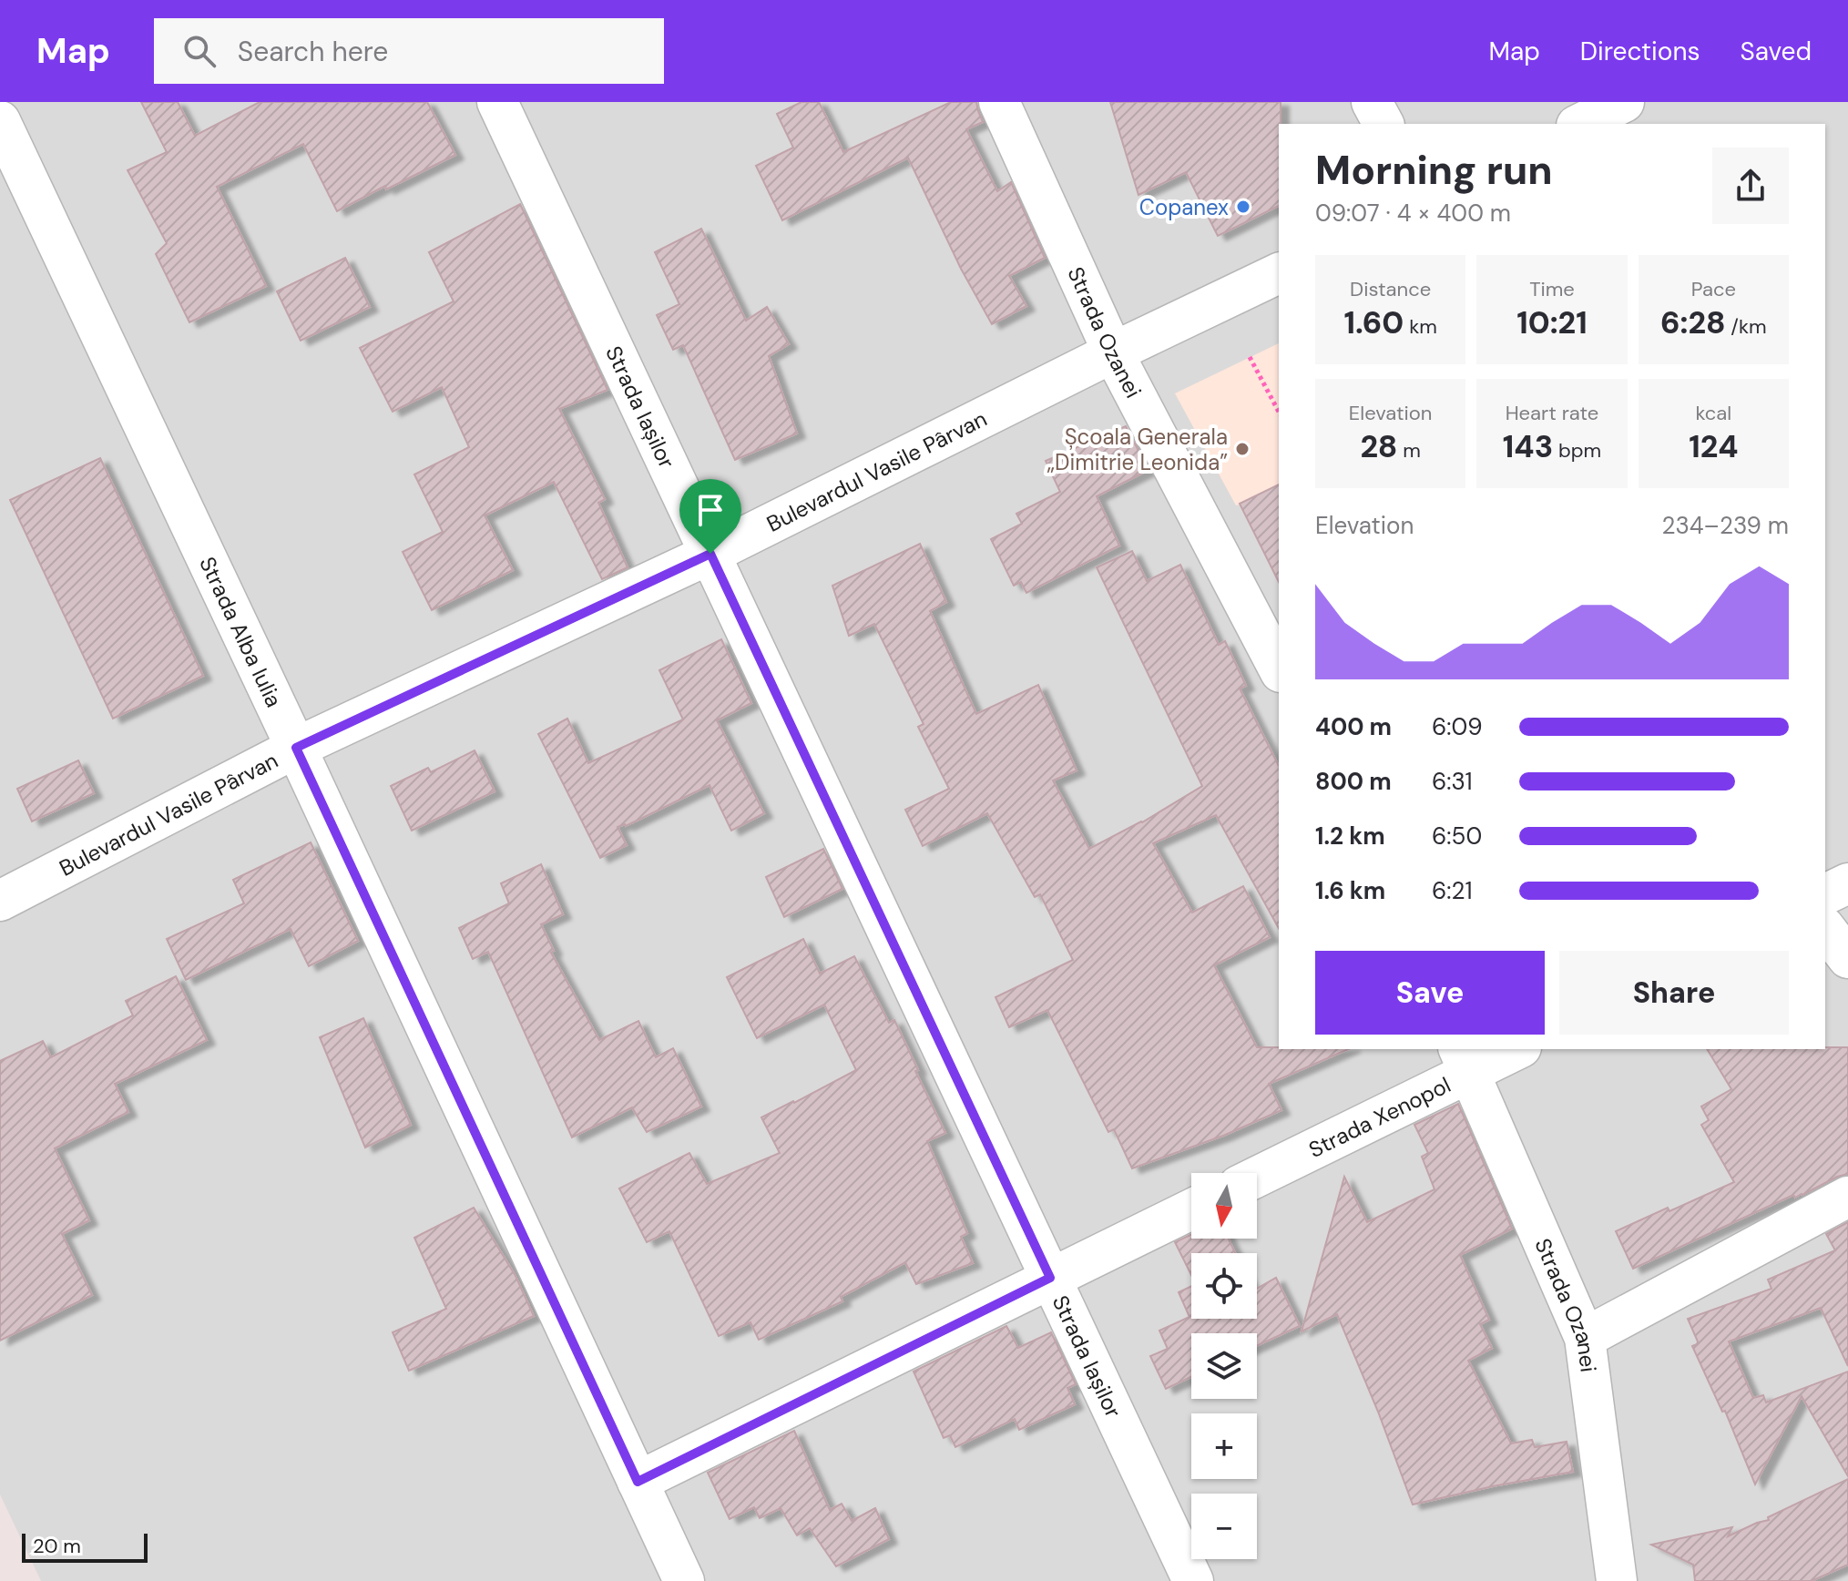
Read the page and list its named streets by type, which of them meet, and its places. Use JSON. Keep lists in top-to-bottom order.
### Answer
{
  "streets": {
    "street": [
      "Strada Ozanei",
      "Strada Iașilor",
      "Bulevardul Vasile Pârvan",
      "Strada Alba Iulia",
      "Strada Xenopol"
    ]
  },
  "crossings": [
    ["Strada Ozanei", "Bulevardul Vasile Pârvan"],
    ["Strada Ozanei", "Strada Xenopol"],
    ["Strada Iașilor", "Bulevardul Vasile Pârvan"],
    ["Bulevardul Vasile Pârvan", "Strada Alba Iulia"]
  ],
  "places": ["Copanex", "Școala Generala „Dimitrie Leonida”"],
  "scale_bar": "20 m",
  "north": "bottom",
  "page": {
    "header": "Map",
    "search": "Search here",
    "nav": ["Map", "Directions", "Saved"],
    "heading": ["Morning run", "09:07 · 4 × 400 m"],
    "stats": [
      ["Distance", "1.60 km"],
      ["Time", "10:21"],
      ["Pace", "6:28 /km"],
      ["Elevation", "28 m"],
      ["Heart rate", "143 bpm"],
      ["kcal", "124"]
    ],
    "chart": ["Elevation", "234–239 m"],
    "list": [
      {
        "name": "400 m",
        "note": "6:09"
      },
      {
        "name": "800 m",
        "note": "6:31"
      },
      {
        "name": "1.2 km",
        "note": "6:50"
      },
      {
        "name": "1.6 km",
        "note": "6:21"
      }
    ],
    "buttons": ["Save", "Share"],
    "map_buttons": ["+", "−"],
    "scale": "20 m"
  }
}
